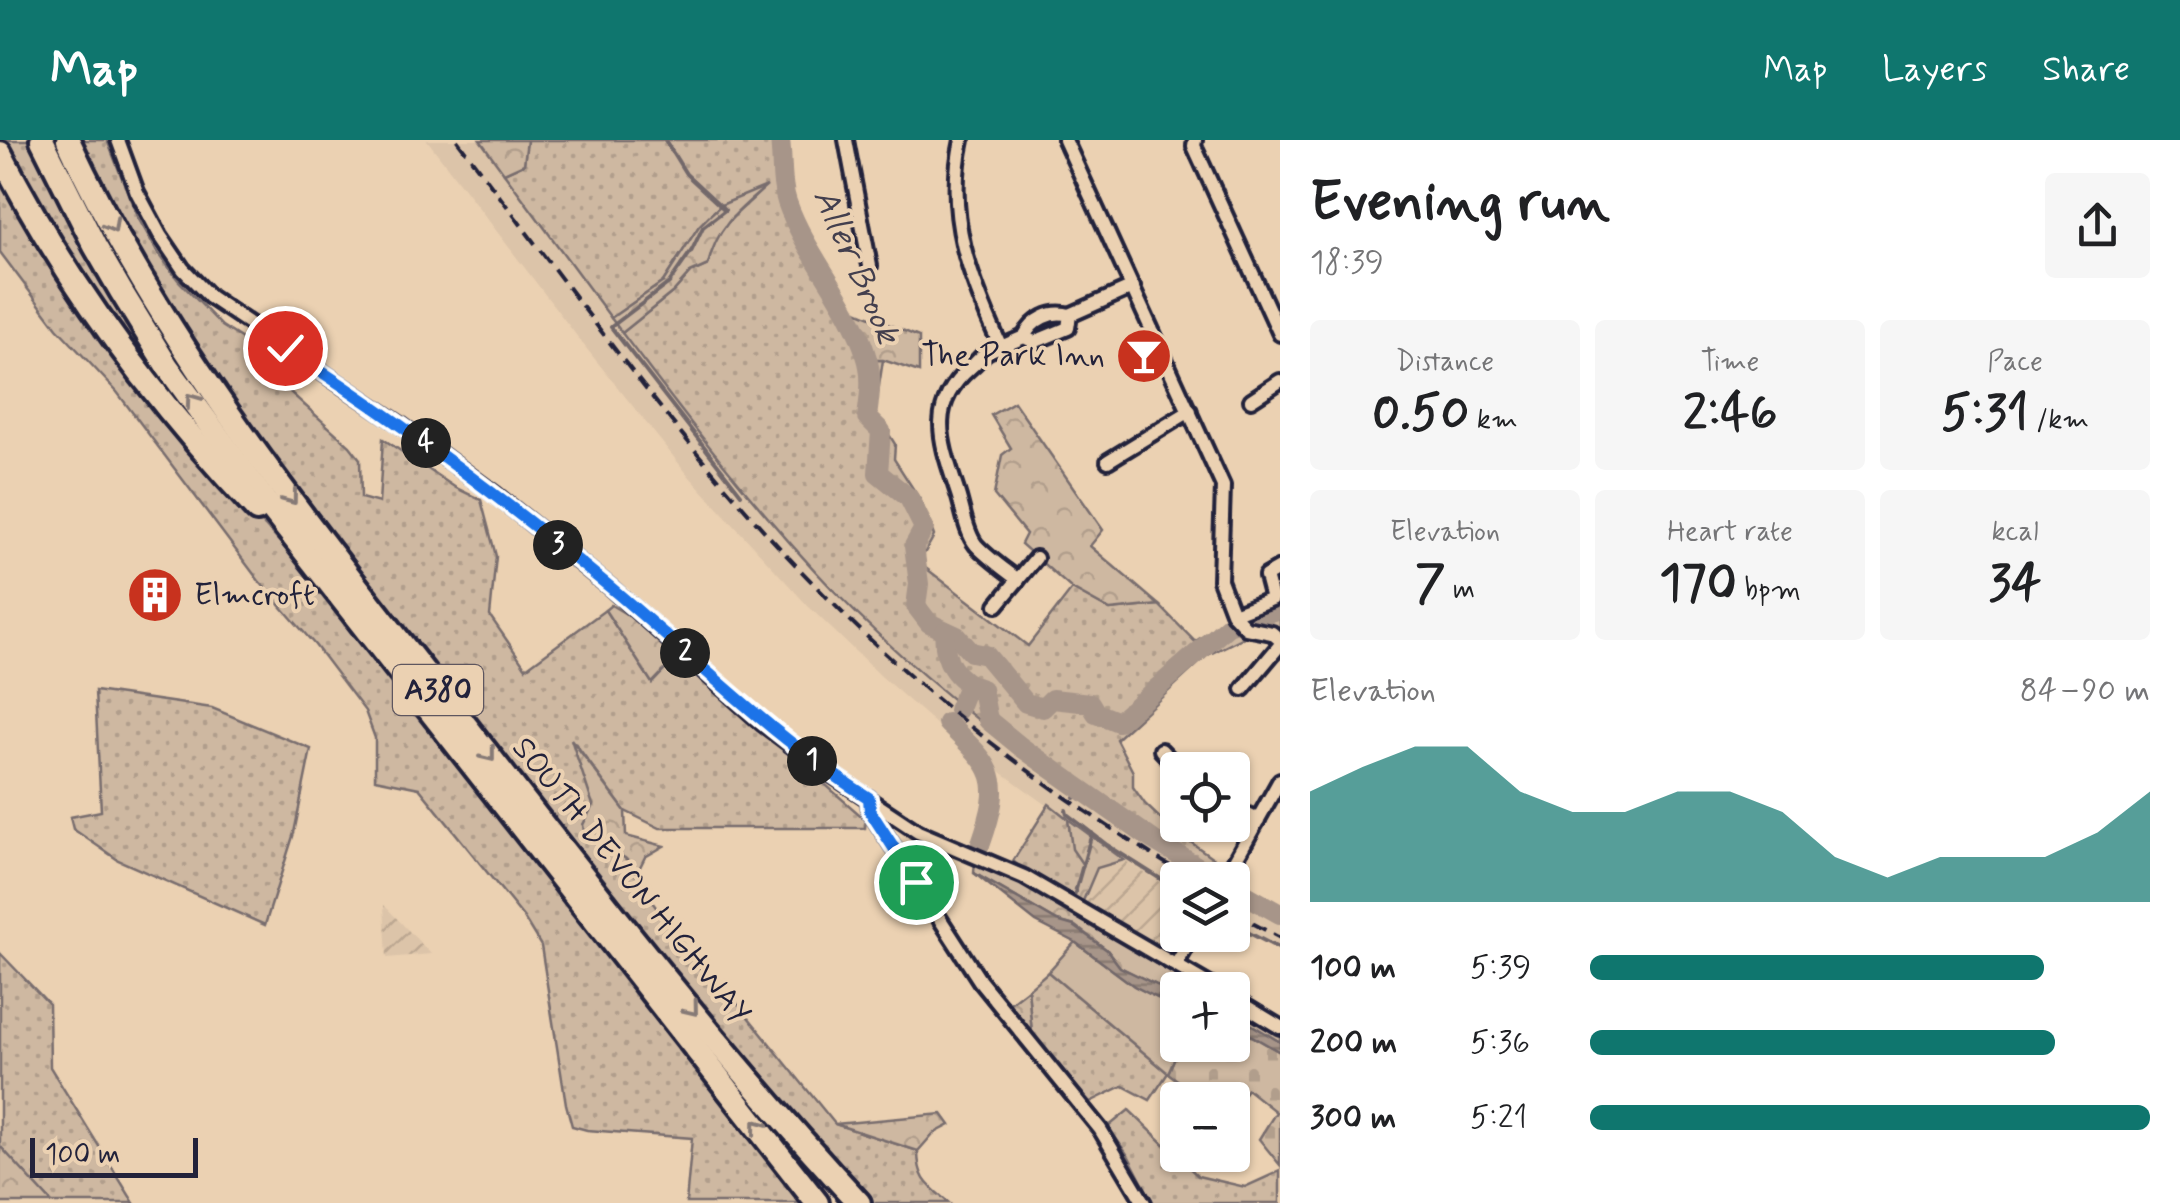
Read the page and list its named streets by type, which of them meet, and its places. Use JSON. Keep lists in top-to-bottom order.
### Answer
{
  "streets": {
    "highway": ["A380", "SOUTH DEVON HIGHWAY"]
  },
  "crossings": [
    ["A380", "SOUTH DEVON HIGHWAY"]
  ],
  "water": ["Aller Brook"],
  "places": {
    "bar": ["The Park Inn"],
    "building": ["Elmcroft"]
  },
  "scale_bar": "100 m",
  "page": {
    "header": "Map",
    "nav": ["Map", "Layers", "Share"],
    "heading": ["Evening run", "18:39"],
    "stats": [
      ["Distance", "0.50 km"],
      ["Time", "2:46"],
      ["Pace", "5:31 /km"],
      ["Elevation", "7 m"],
      ["Heart rate", "170 bpm"],
      ["kcal", "34"]
    ],
    "pins": [
      "4",
      "3",
      "2",
      "1"
    ],
    "chart": ["Elevation", "84–90 m"],
    "map_buttons": ["+", "−"],
    "list": [
      {
        "name": "100 m",
        "note": "5:39"
      },
      {
        "name": "200 m",
        "note": "5:36"
      },
      {
        "name": "300 m",
        "note": "5:21"
      }
    ],
    "scale": "100 m"
  }
}
